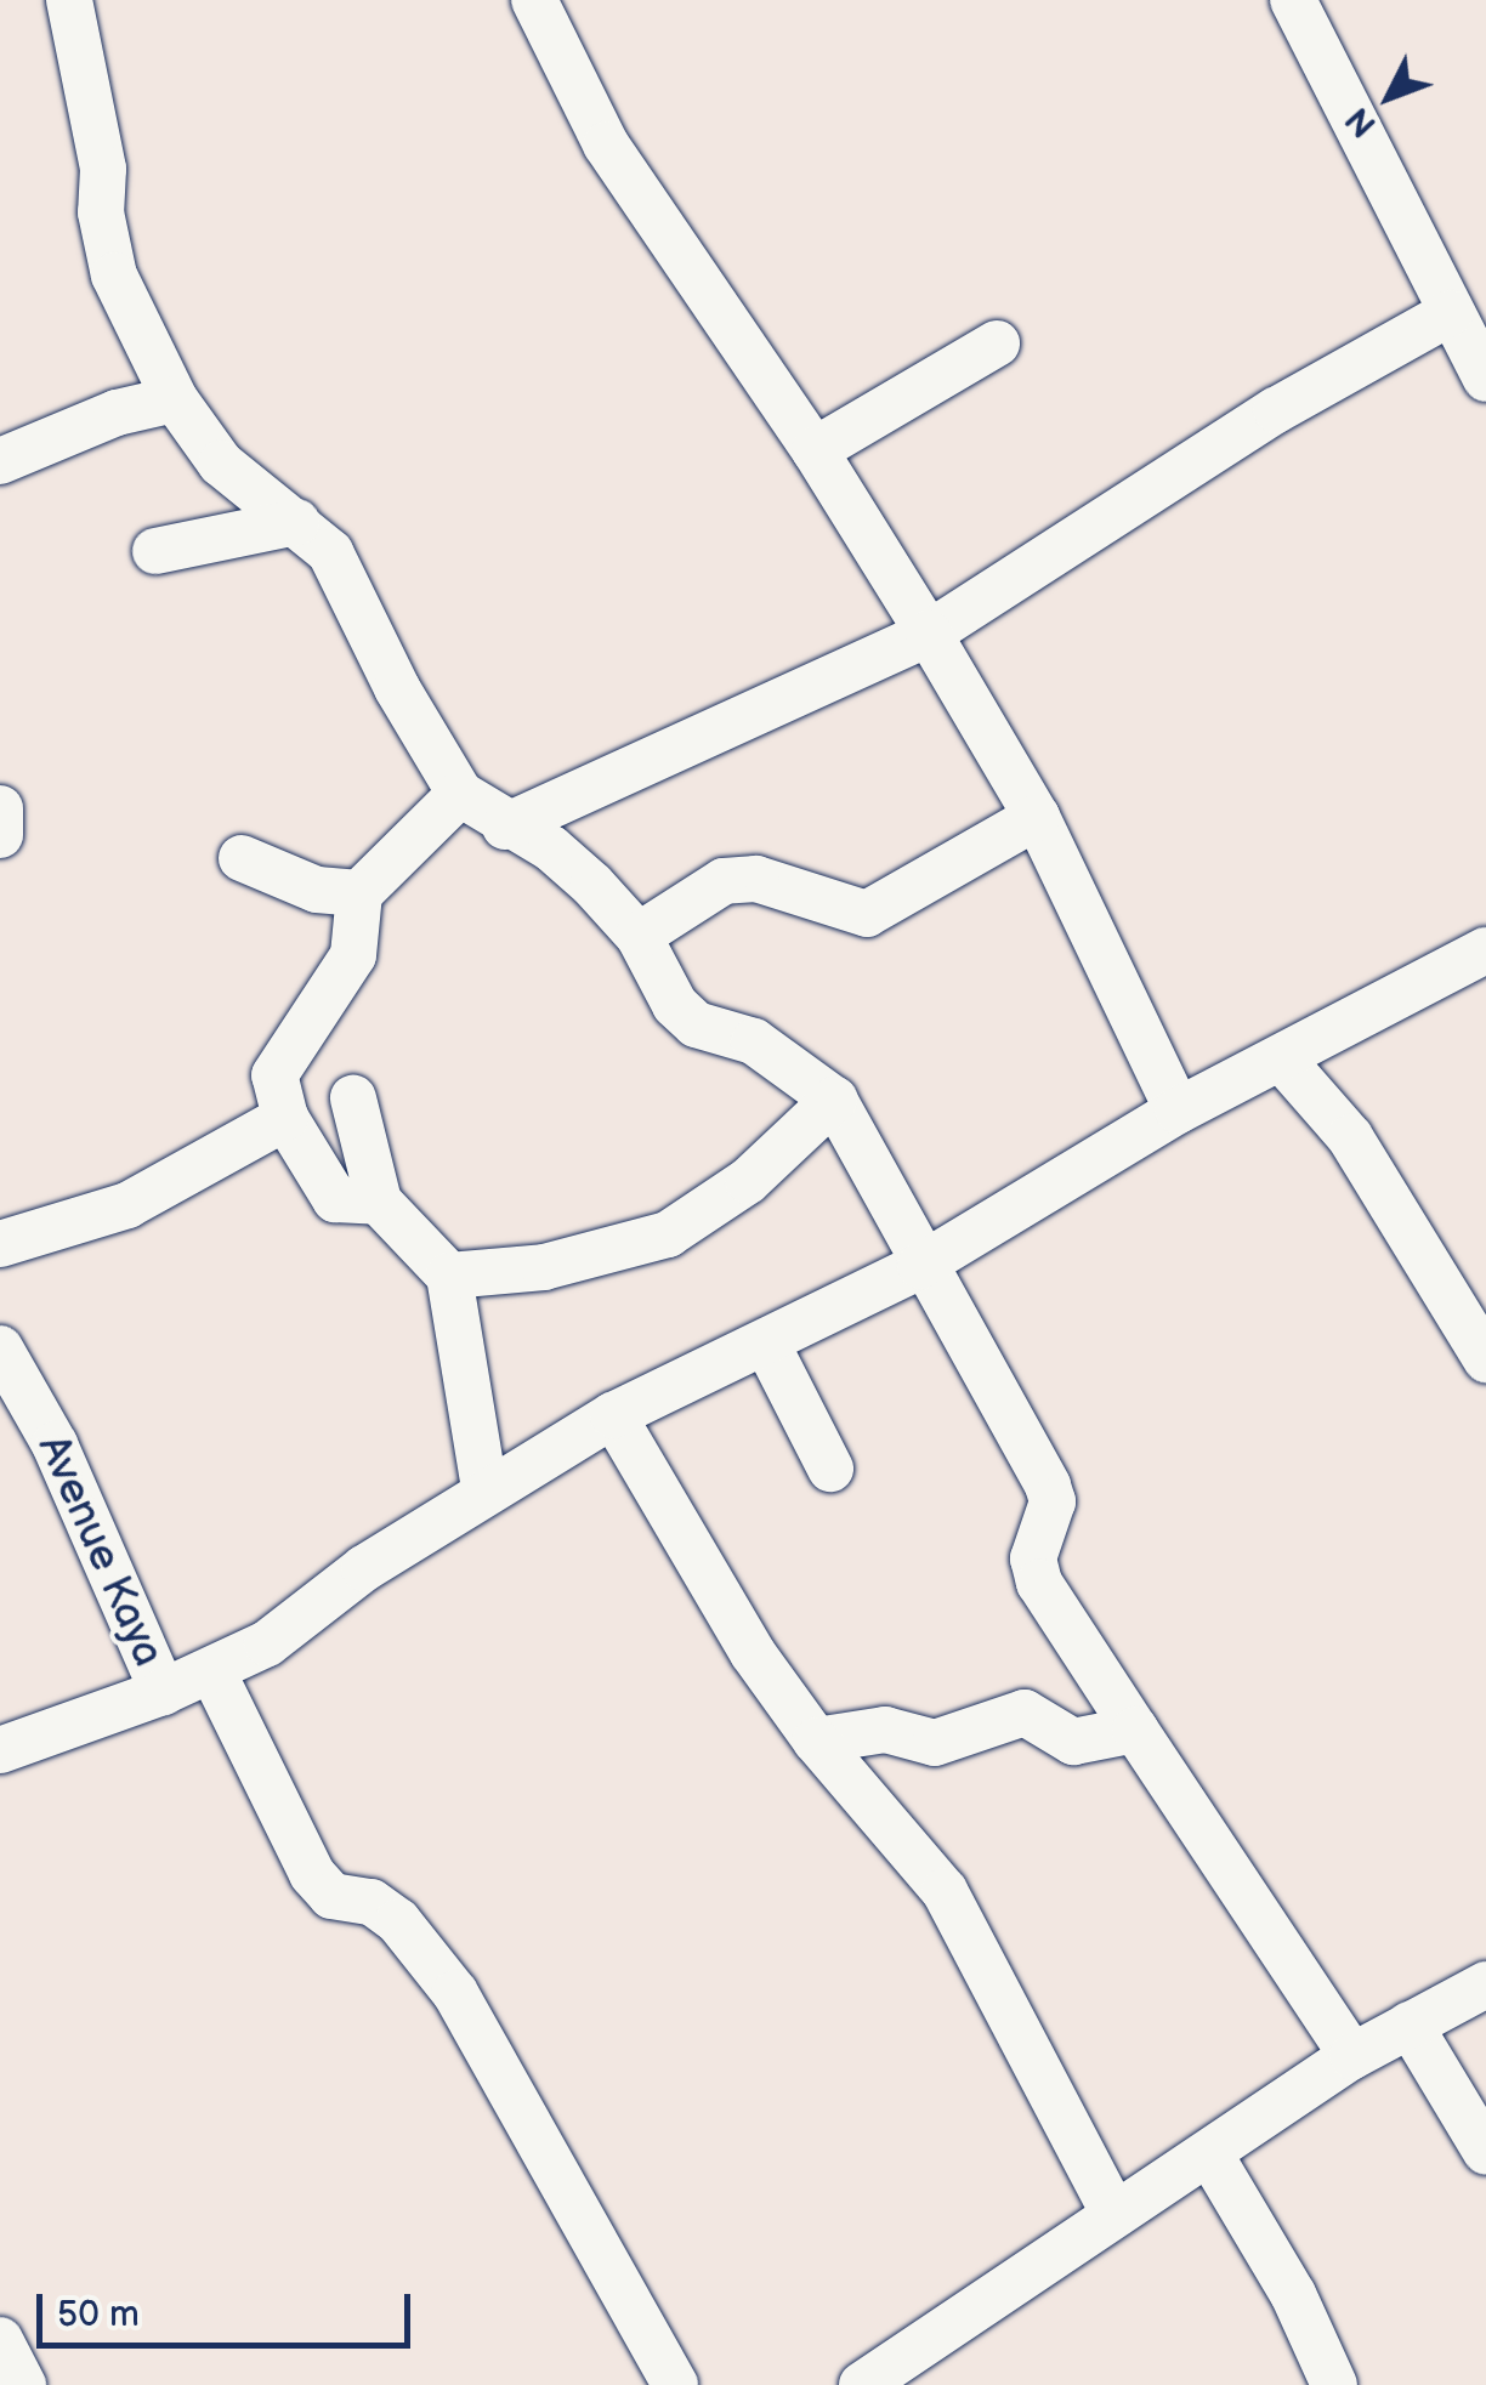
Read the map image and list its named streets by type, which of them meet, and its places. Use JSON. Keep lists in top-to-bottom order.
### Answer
{
  "streets": {
    "street": ["Avenue Kaya"]
  },
  "scale_bar": "50 m",
  "north": "bottom left"
}
